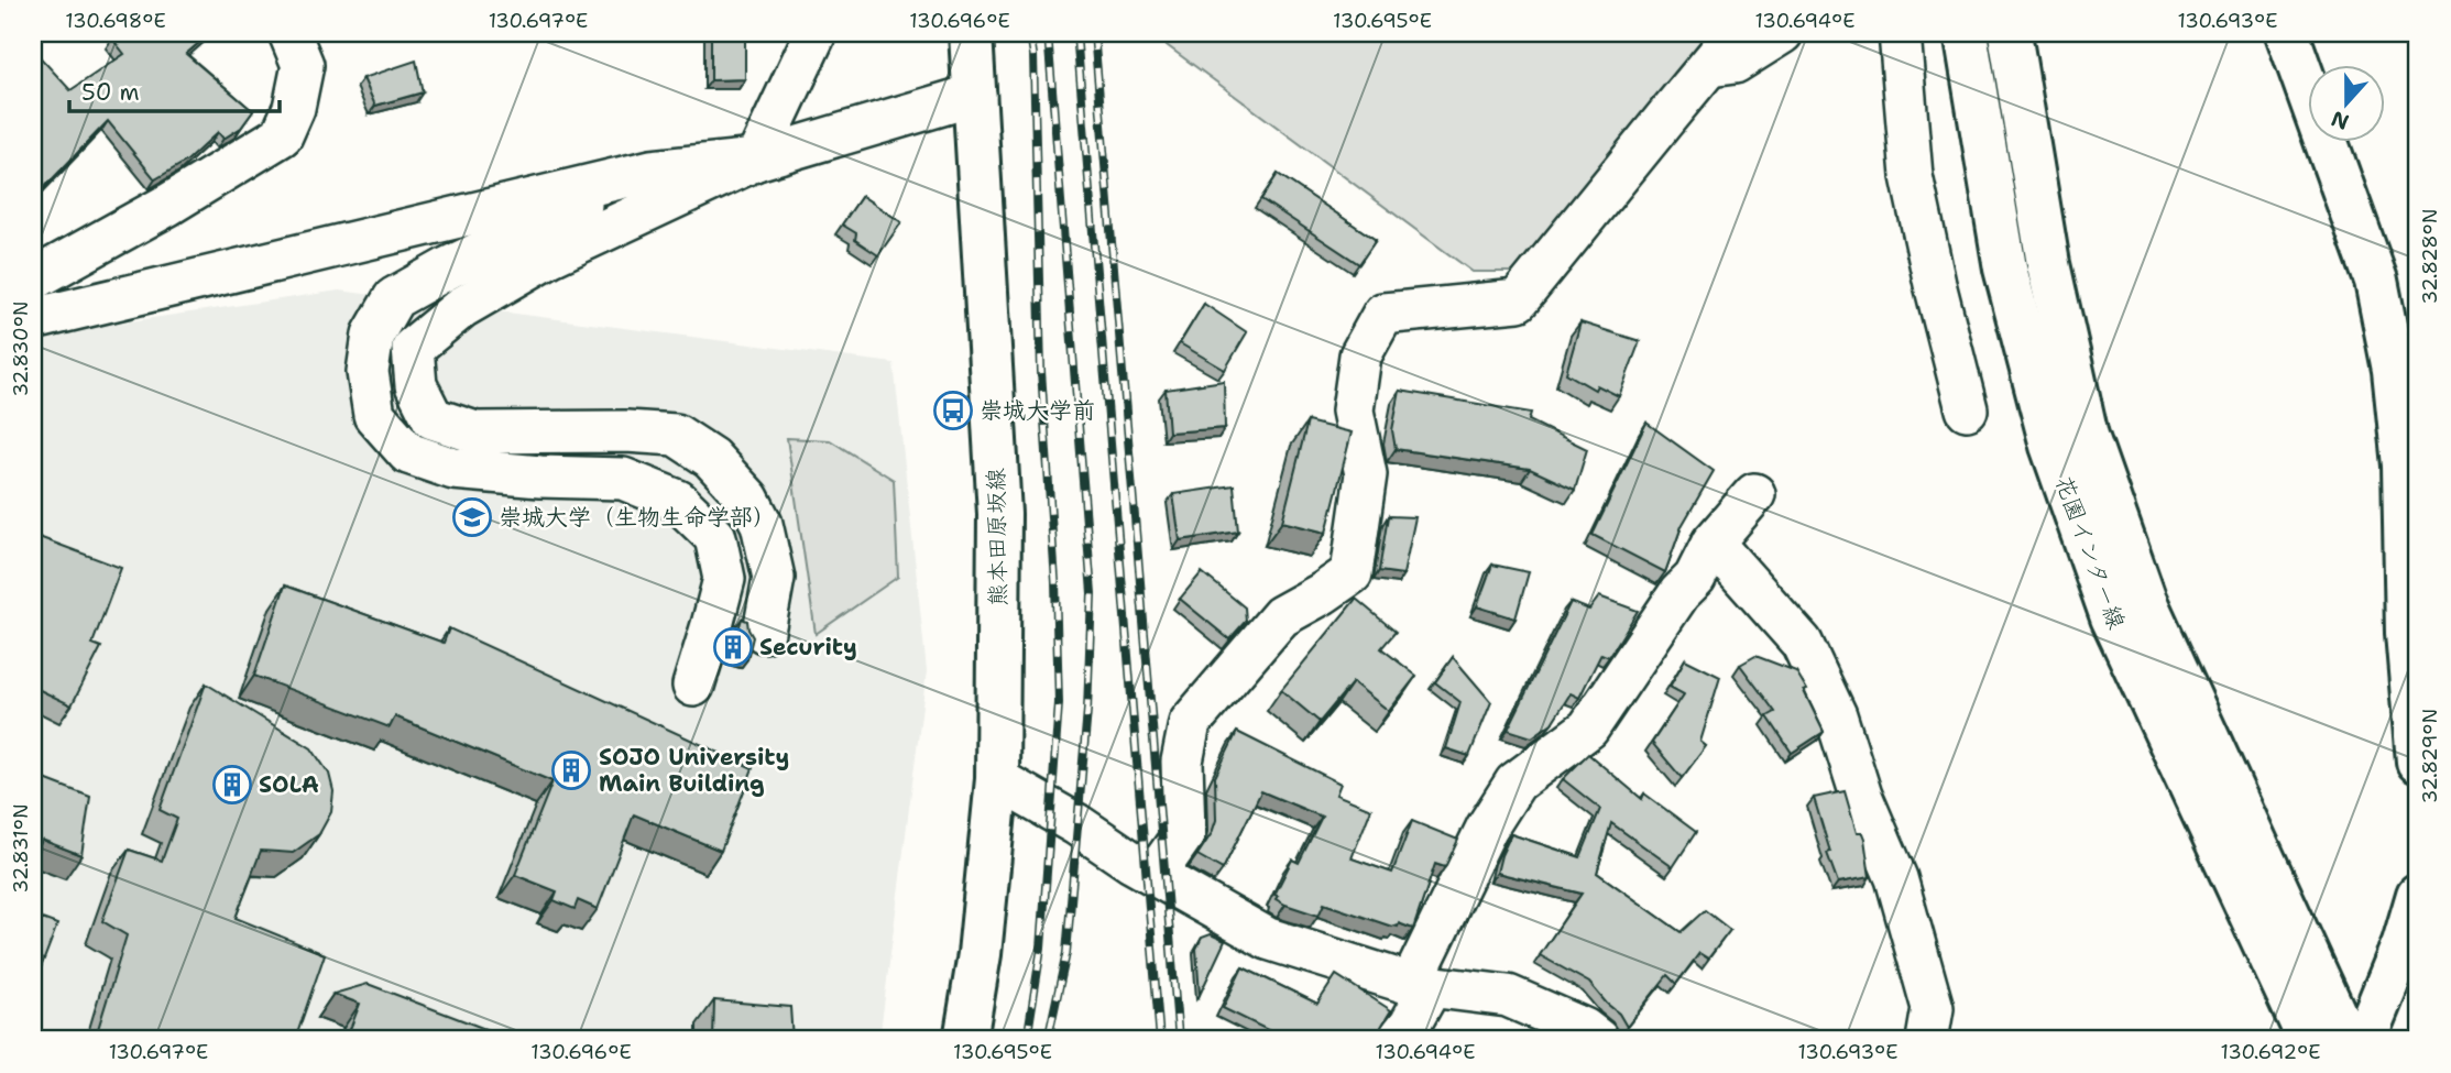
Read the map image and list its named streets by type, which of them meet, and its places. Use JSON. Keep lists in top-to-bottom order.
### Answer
{
  "streets": {
    "main road": ["熊本田原坂線", "花園インター線"]
  },
  "places": {
    "bus stop": ["崇城大学前"],
    "school or university": ["崇城大学（生物生命学部）"],
    "building": ["Security", "SOJO University Main Building", "SOLA"]
  },
  "scale_bar": "50 m",
  "north": "bottom",
  "coordinates": [
    "130.698°E",
    "130.697°E",
    "130.696°E",
    "130.695°E",
    "130.694°E",
    "130.693°E",
    "32.828°N",
    "32.830°N",
    "32.829°N",
    "32.831°N",
    "130.692°E"
  ]
}
